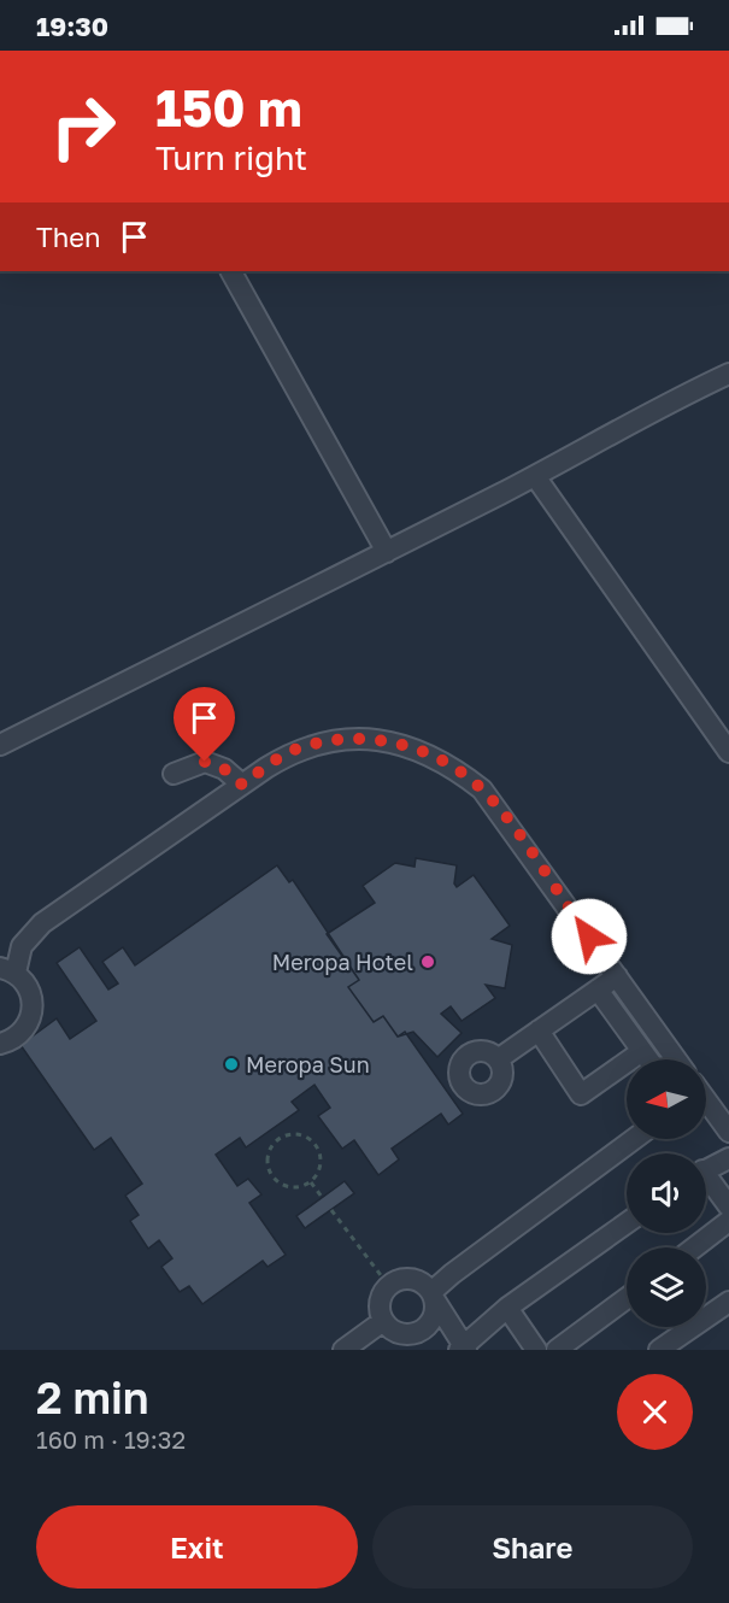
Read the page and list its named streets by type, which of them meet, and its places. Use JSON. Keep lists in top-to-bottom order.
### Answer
{
  "places": ["Meropa Hotel", "Meropa Sun"],
  "north": "left",
  "page": {
    "status": "19:30",
    "turn": ["150 m", "Turn right"],
    "then": "Then",
    "heading": ["2 min", "160 m · 19:32"],
    "buttons": ["Exit", "Share"]
  }
}
